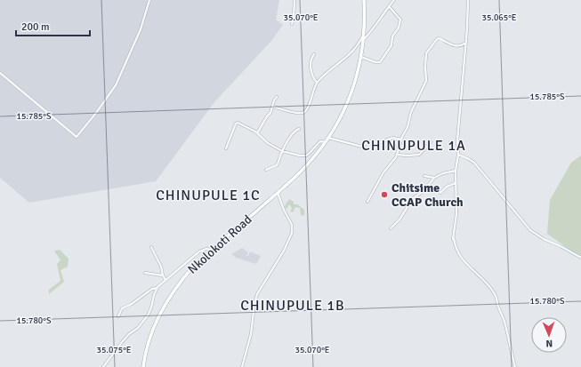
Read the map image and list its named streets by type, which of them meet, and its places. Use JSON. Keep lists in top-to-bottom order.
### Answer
{
  "streets": {
    "main road": ["Nkolokoti Road"]
  },
  "districts": ["CHINUPULE 1A", "CHINUPULE 1C", "CHINUPULE 1B"],
  "places": ["Chitsime CCAP Church"],
  "scale_bar": "200 m",
  "north": "bottom",
  "coordinates": [
    "35.070°E",
    "35.065°E",
    "15.785°S",
    "15.780°S",
    "35.075°E"
  ]
}
